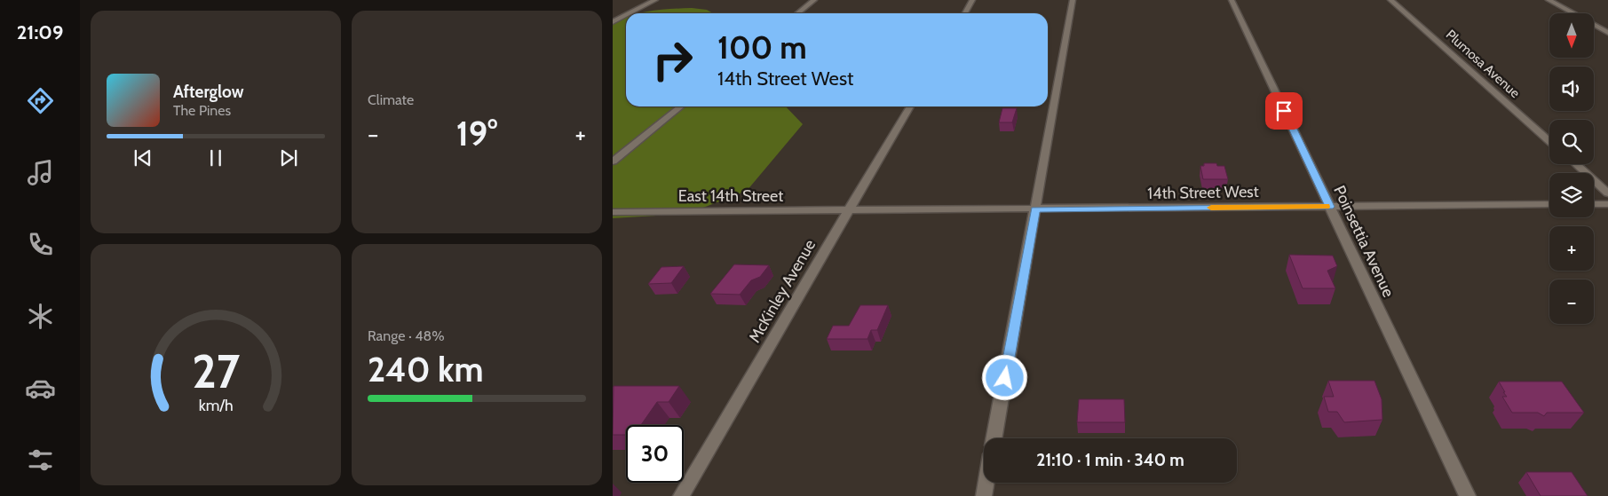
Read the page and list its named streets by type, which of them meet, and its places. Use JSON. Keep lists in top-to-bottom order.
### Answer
{
  "streets": {
    "street": [
      "Plumosa Avenue",
      "14th Street West",
      "East 14th Street",
      "Poinsettia Avenue",
      "McKinley Avenue"
    ]
  },
  "crossings": [
    ["14th Street West", "East 14th Street"],
    ["14th Street West", "Poinsettia Avenue"],
    ["14th Street West", "McKinley Avenue"],
    ["East 14th Street", "McKinley Avenue"]
  ],
  "north": "bottom",
  "page": {
    "tabs": "21:09",
    "tile": [
      "Climate",
      ["Range · 48%", "240 km"]
    ],
    "map_buttons": ["+", "−"],
    "turn": ["100 m", "14th Street West"],
    "song": ["Afterglow", "The Pines"],
    "heat": ["−", "19°", "+"],
    "limit": "30",
    "trip": "21:10 · 1 min · 340 m",
    "gauge": ["27", "km/h"]
  }
}
